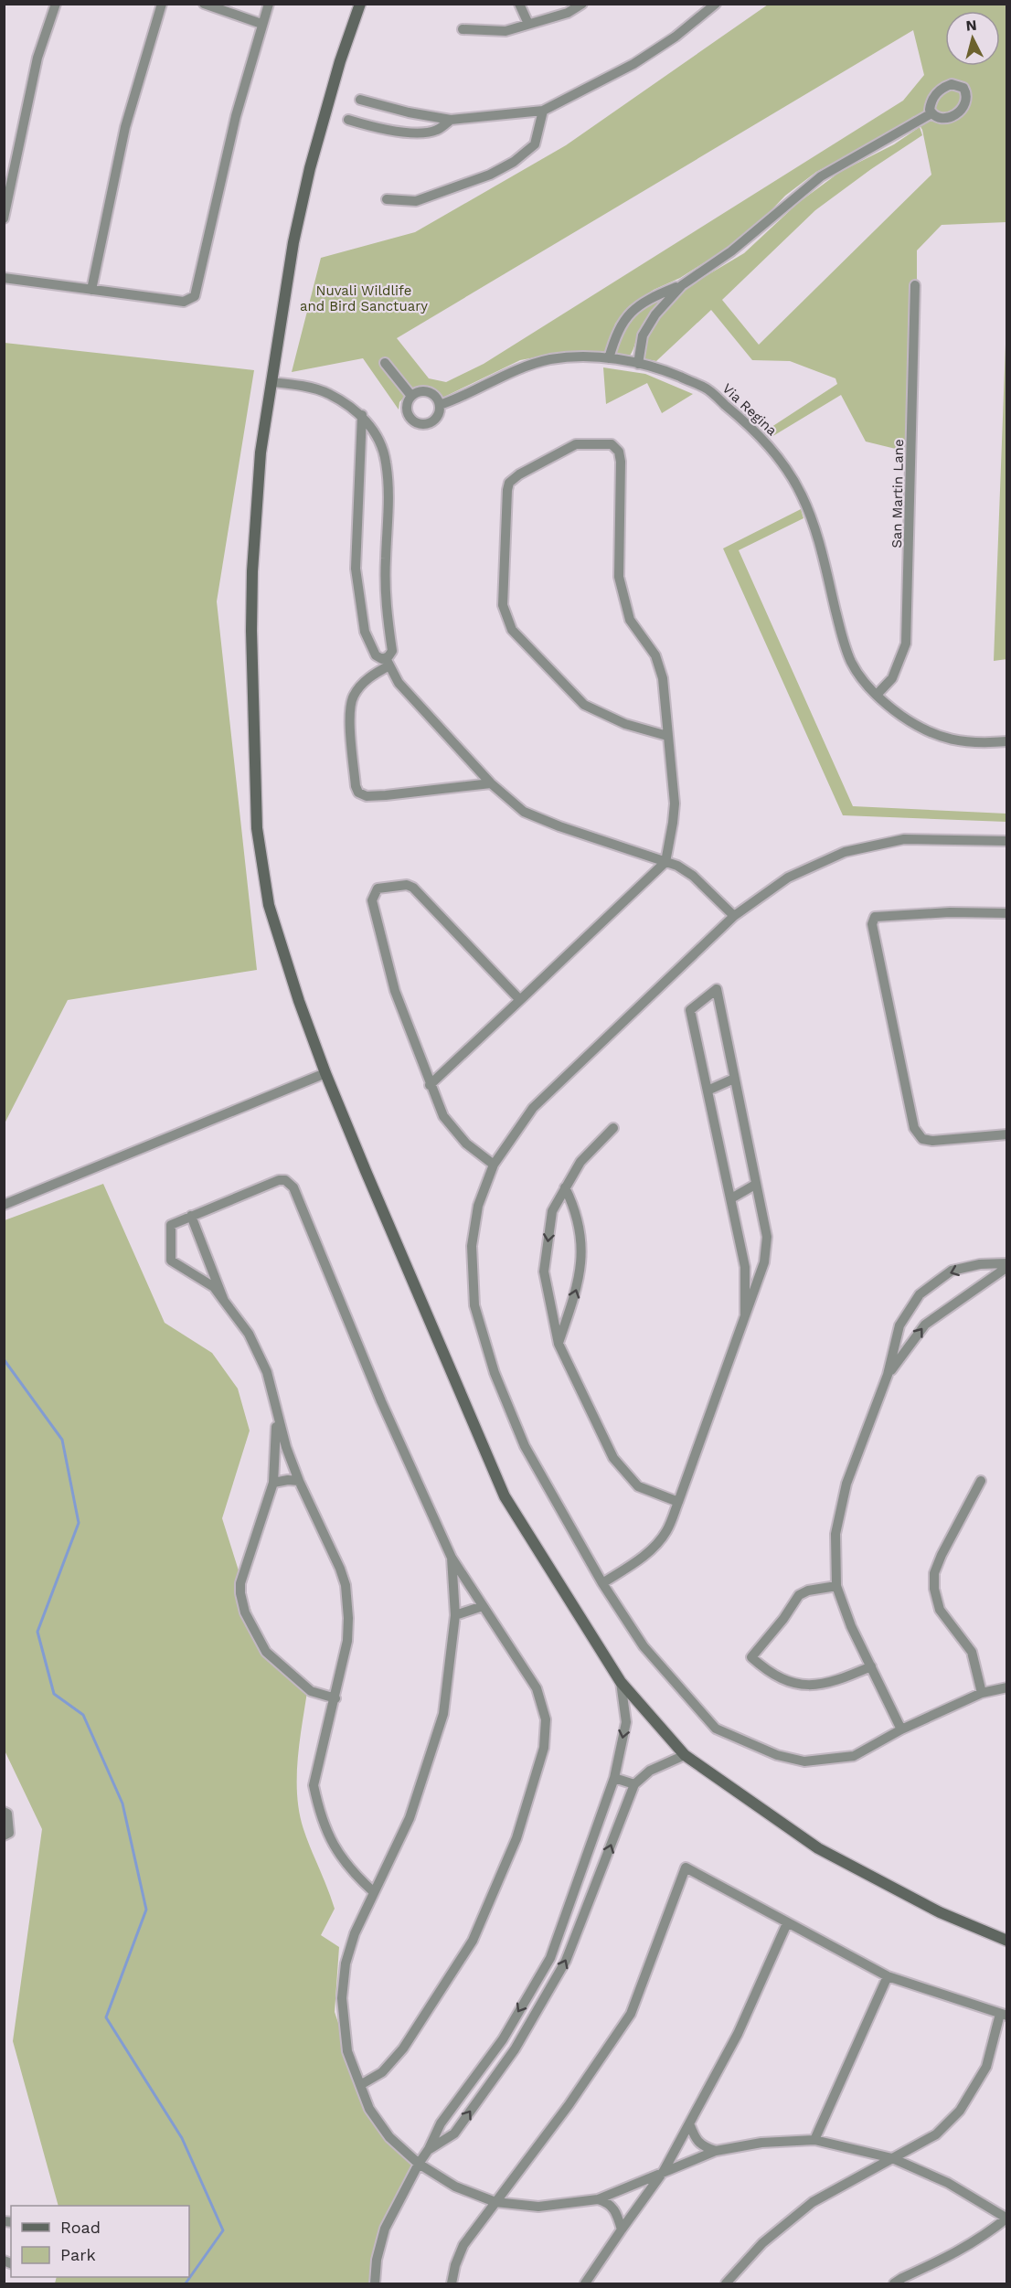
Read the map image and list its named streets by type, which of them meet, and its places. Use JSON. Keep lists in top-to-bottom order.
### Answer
{
  "streets": {
    "street": ["Via Regina", "San Martin Lane"]
  },
  "crossings": [
    ["Via Regina", "San Martin Lane"]
  ],
  "parks": ["Nuvali Wildlife and Bird Sanctuary"],
  "legend": ["Road", "Park"],
  "north": "top"
}
